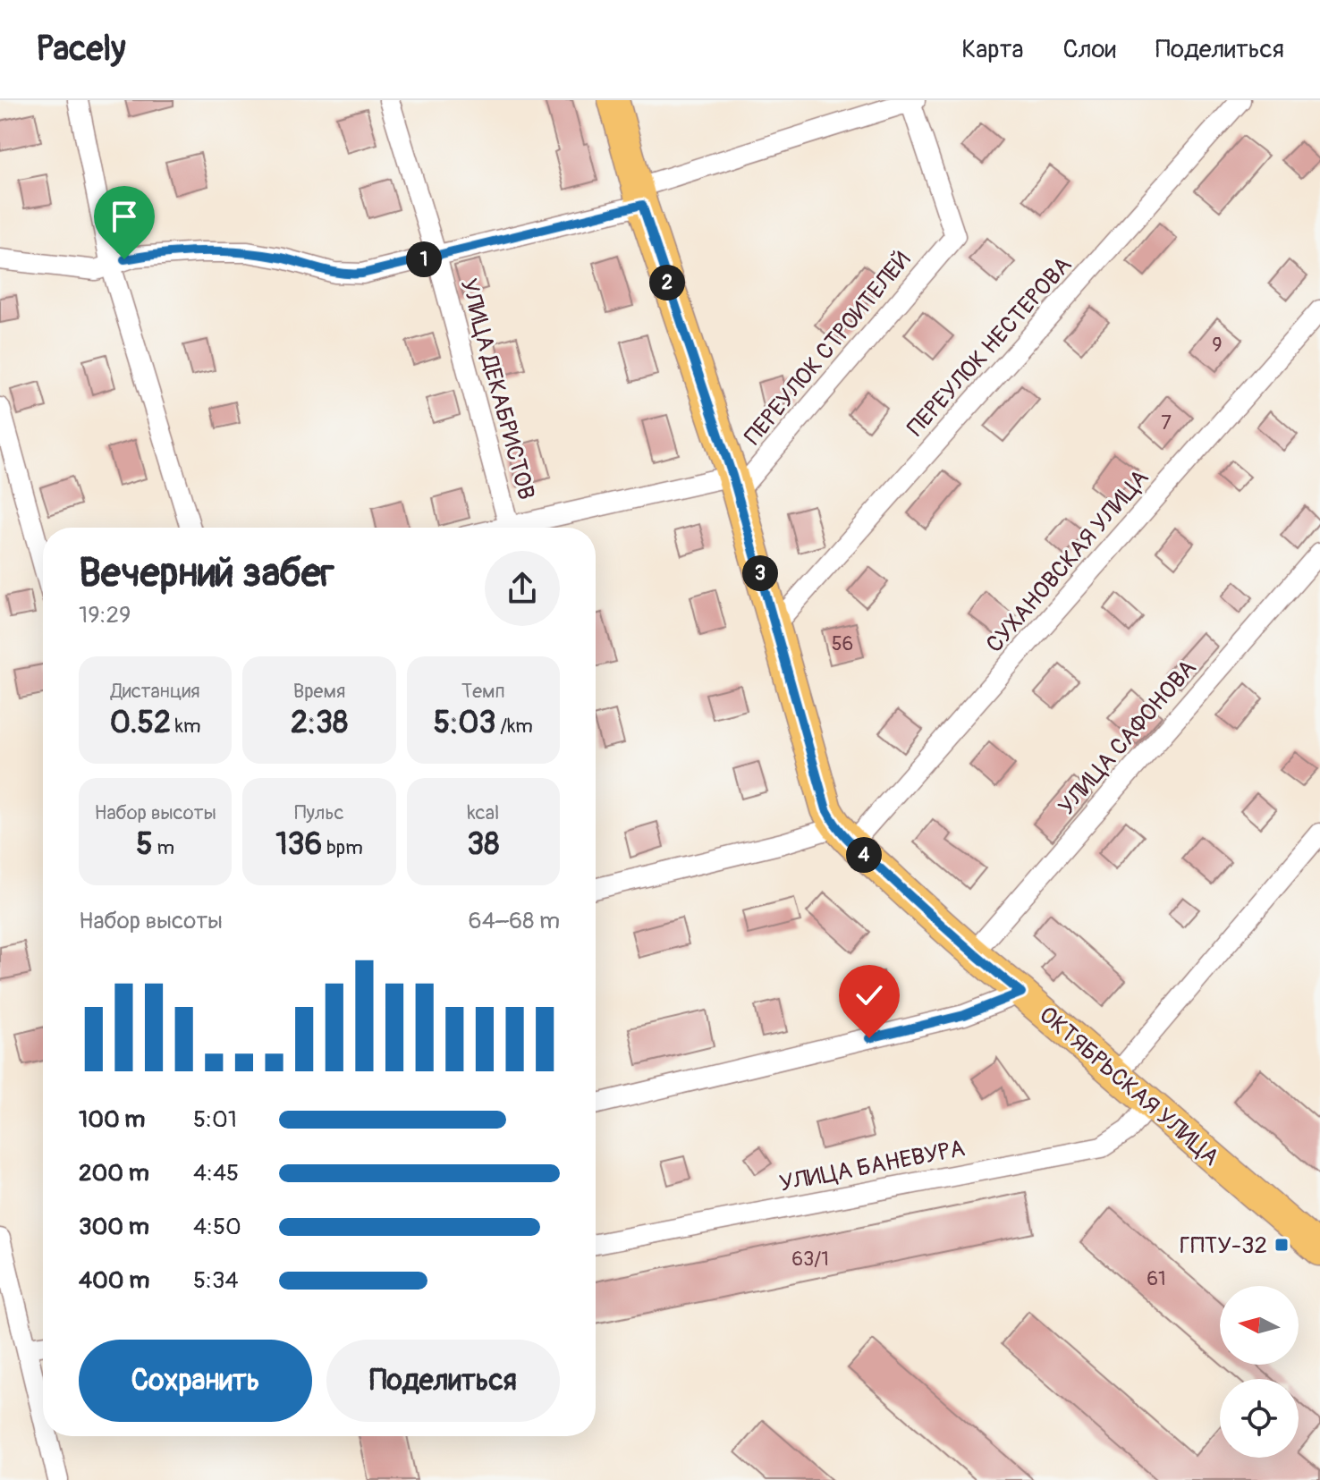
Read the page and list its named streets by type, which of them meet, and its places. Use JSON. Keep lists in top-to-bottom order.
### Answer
{
  "streets": {
    "main road": ["ОКТЯБРЬСКАЯ УЛИЦА"],
    "street": [
      "ПЕРЕУЛОК НЕСТЕРОВА",
      "ПЕРЕУЛОК СТРОИТЕЛЕЙ",
      "УЛИЦА ДЕКАБРИСТОВ",
      "СУХАНОВСКАЯ УЛИЦА",
      "УЛИЦА САФОНОВА",
      "УЛИЦА БАНЕВУРА"
    ]
  },
  "crossings": [
    ["ПЕРЕУЛОК НЕСТЕРОВА", "ОКТЯБРЬСКАЯ УЛИЦА"],
    ["ПЕРЕУЛОК СТРОИТЕЛЕЙ", "ОКТЯБРЬСКАЯ УЛИЦА"],
    ["СУХАНОВСКАЯ УЛИЦА", "ОКТЯБРЬСКАЯ УЛИЦА"],
    ["УЛИЦА САФОНОВА", "ОКТЯБРЬСКАЯ УЛИЦА"],
    ["ОКТЯБРЬСКАЯ УЛИЦА", "УЛИЦА БАНЕВУРА"]
  ],
  "places": {
    "transit": ["ГПТУ-32"]
  },
  "house_numbers": [
    "9",
    "7",
    "56",
    "63/1",
    "61"
  ],
  "north": "left",
  "page": {
    "header": "Pacely",
    "nav": ["Карта", "Слои", "Поделиться"],
    "pins": [
      "1",
      "2",
      "3",
      "4"
    ],
    "heading": ["Вечерний забег", "19:29"],
    "stats": [
      ["Дистанция", "0.52 km"],
      ["Время", "2:38"],
      ["Темп", "5:03 /km"],
      ["Набор высоты", "5 m"],
      ["Пульс", "136 bpm"],
      ["kcal", "38"]
    ],
    "chart": ["Набор высоты", "64–68 m"],
    "list": [
      {
        "name": "100 m",
        "note": "5:01"
      },
      {
        "name": "200 m",
        "note": "4:45"
      },
      {
        "name": "300 m",
        "note": "4:50"
      },
      {
        "name": "400 m",
        "note": "5:34"
      }
    ],
    "buttons": ["Сохранить", "Поделиться"]
  }
}
